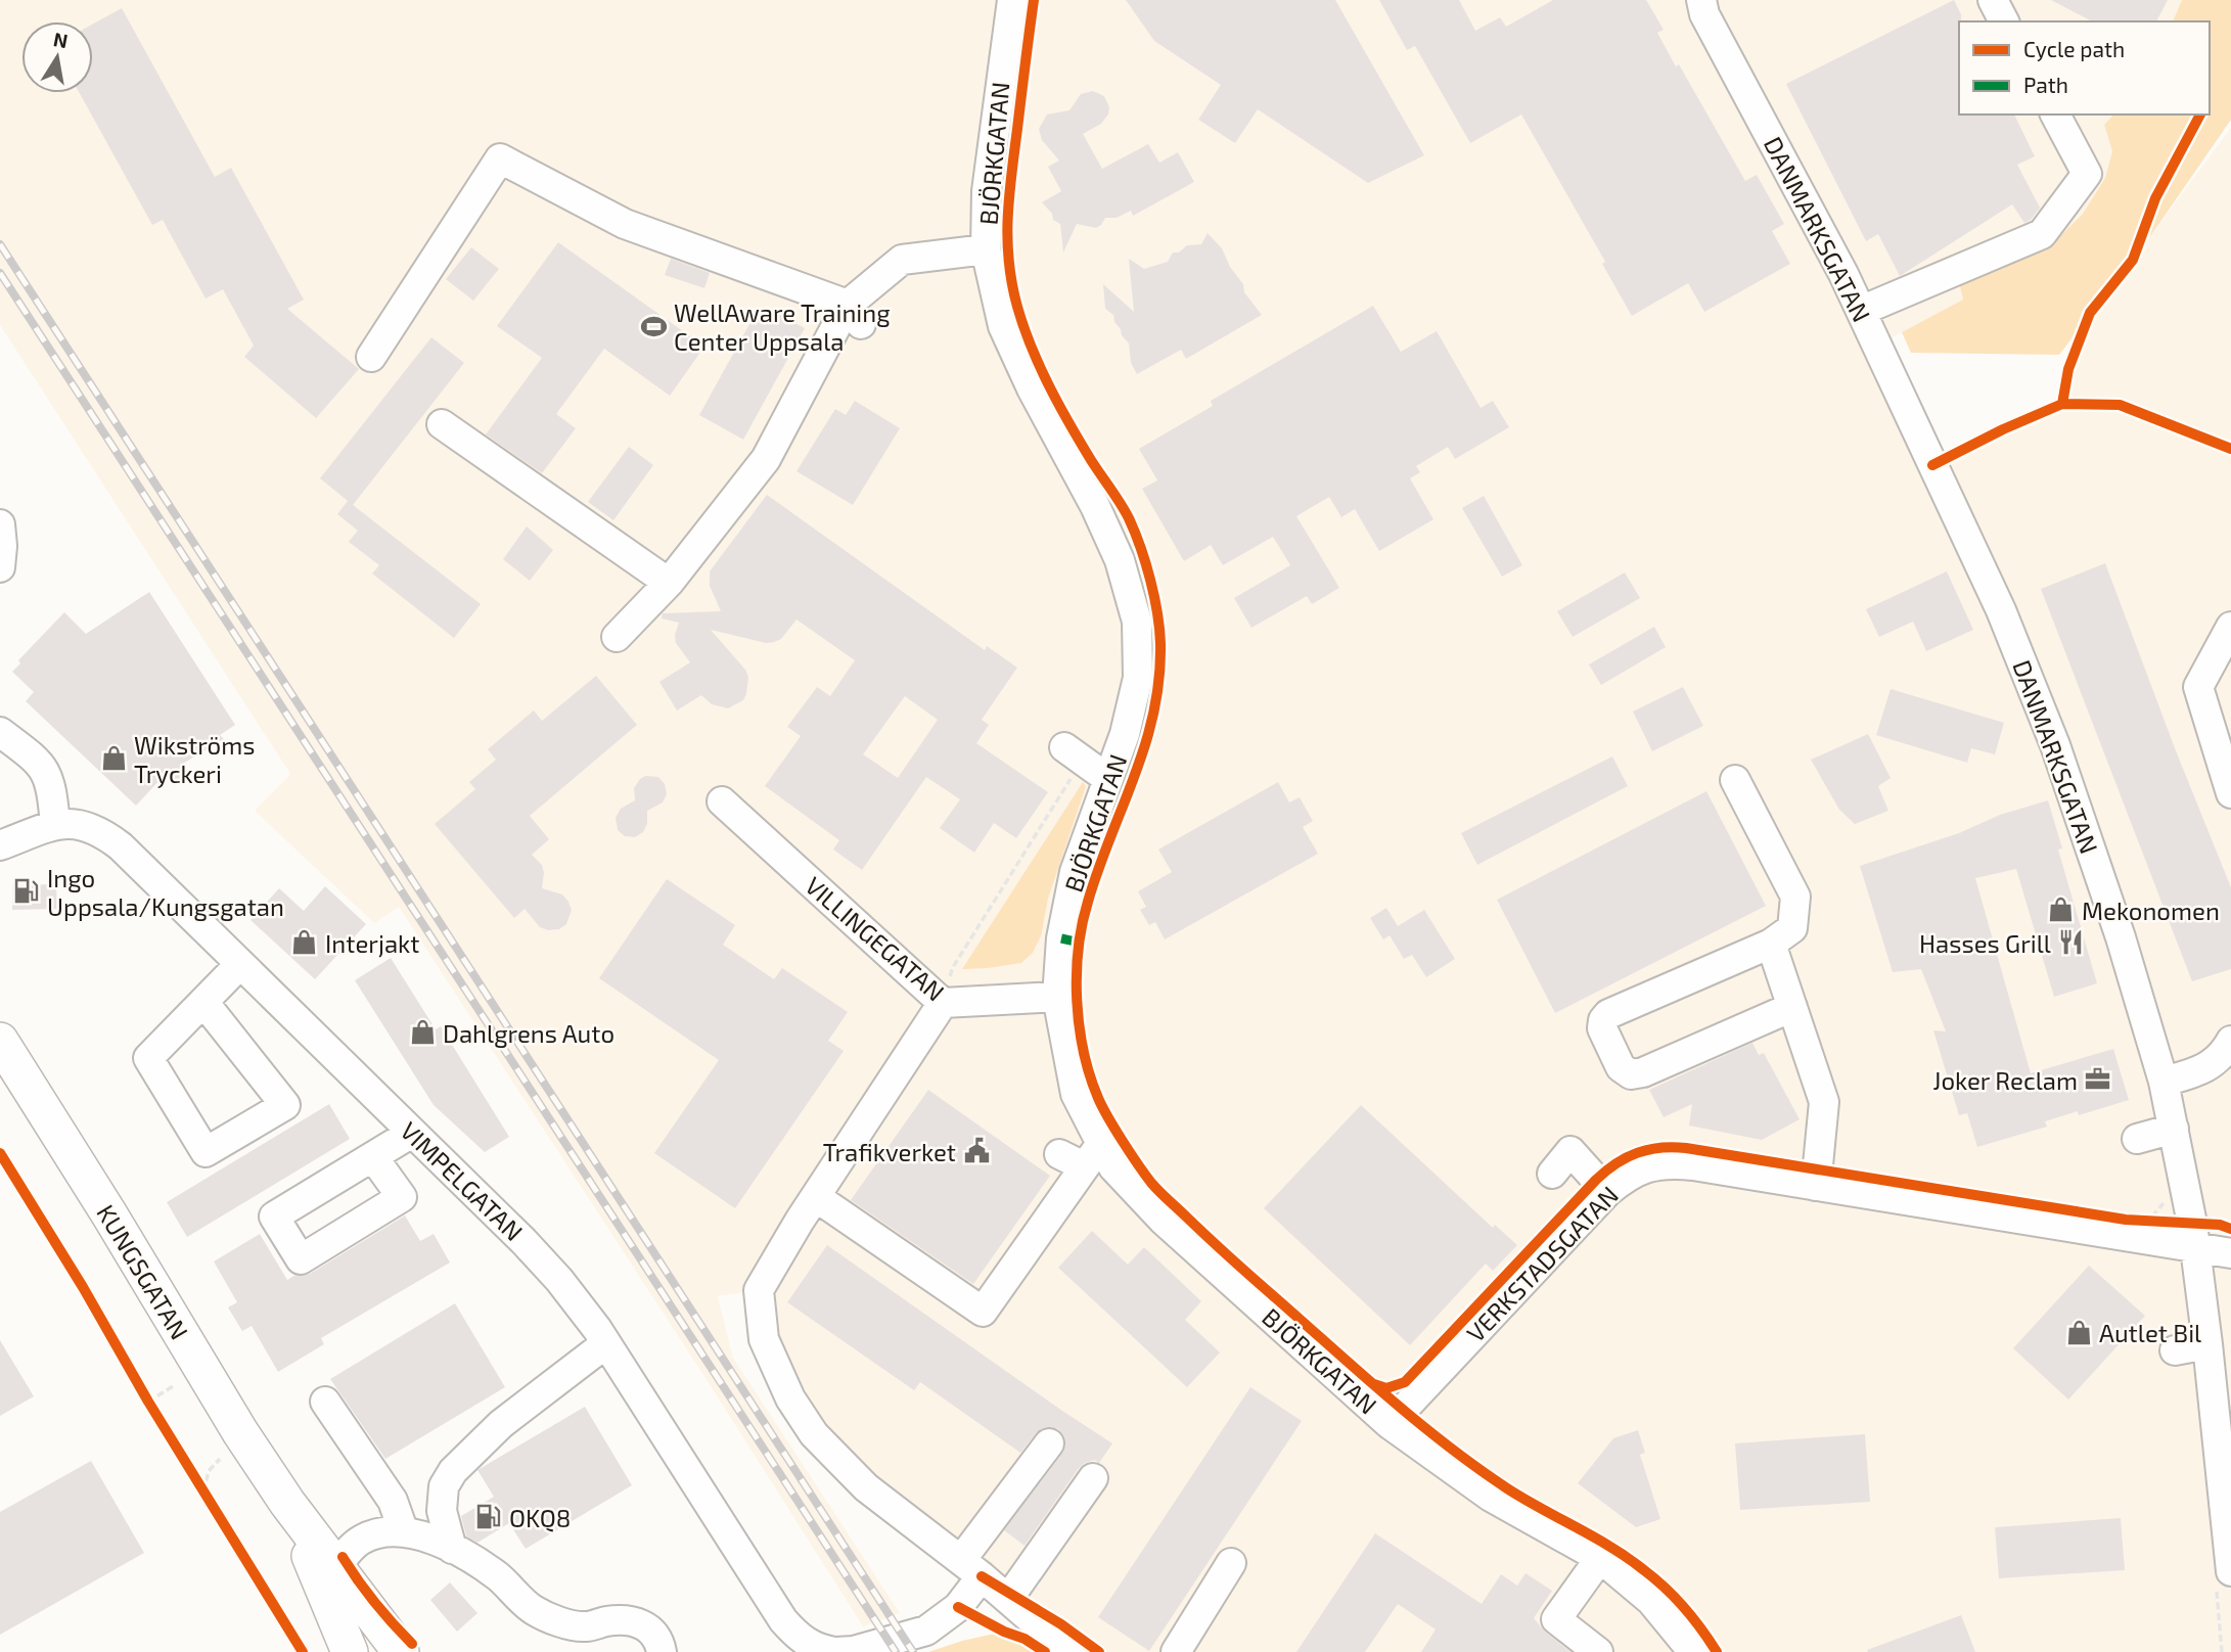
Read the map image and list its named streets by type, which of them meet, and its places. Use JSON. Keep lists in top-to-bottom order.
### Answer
{
  "streets": {
    "main road": ["KUNGSGATAN"],
    "street": [
      "BJÖRKGATAN",
      "DANMARKSGATAN",
      "VILLINGEGATAN",
      "VIMPELGATAN",
      "VERKSTADSGATAN"
    ]
  },
  "crossings": [
    ["BJÖRKGATAN", "VILLINGEGATAN"],
    ["BJÖRKGATAN", "VERKSTADSGATAN"],
    ["DANMARKSGATAN", "VERKSTADSGATAN"]
  ],
  "places": {
    "sports": ["WellAware Training Center Uppsala"],
    "shop": [
      "Wikströms Tryckeri",
      "Mekonomen",
      "Interjakt",
      "Dahlgrens Auto",
      "Autlet Bil"
    ],
    "fuel station": ["Ingo Uppsala/Kungsgatan", "OKQ8"],
    "restaurant": ["Hasses Grill"],
    "office": ["Joker Reclam"],
    "public building": ["Trafikverket"]
  },
  "legend": ["Cycle path", "Path"],
  "north": "top"
}
